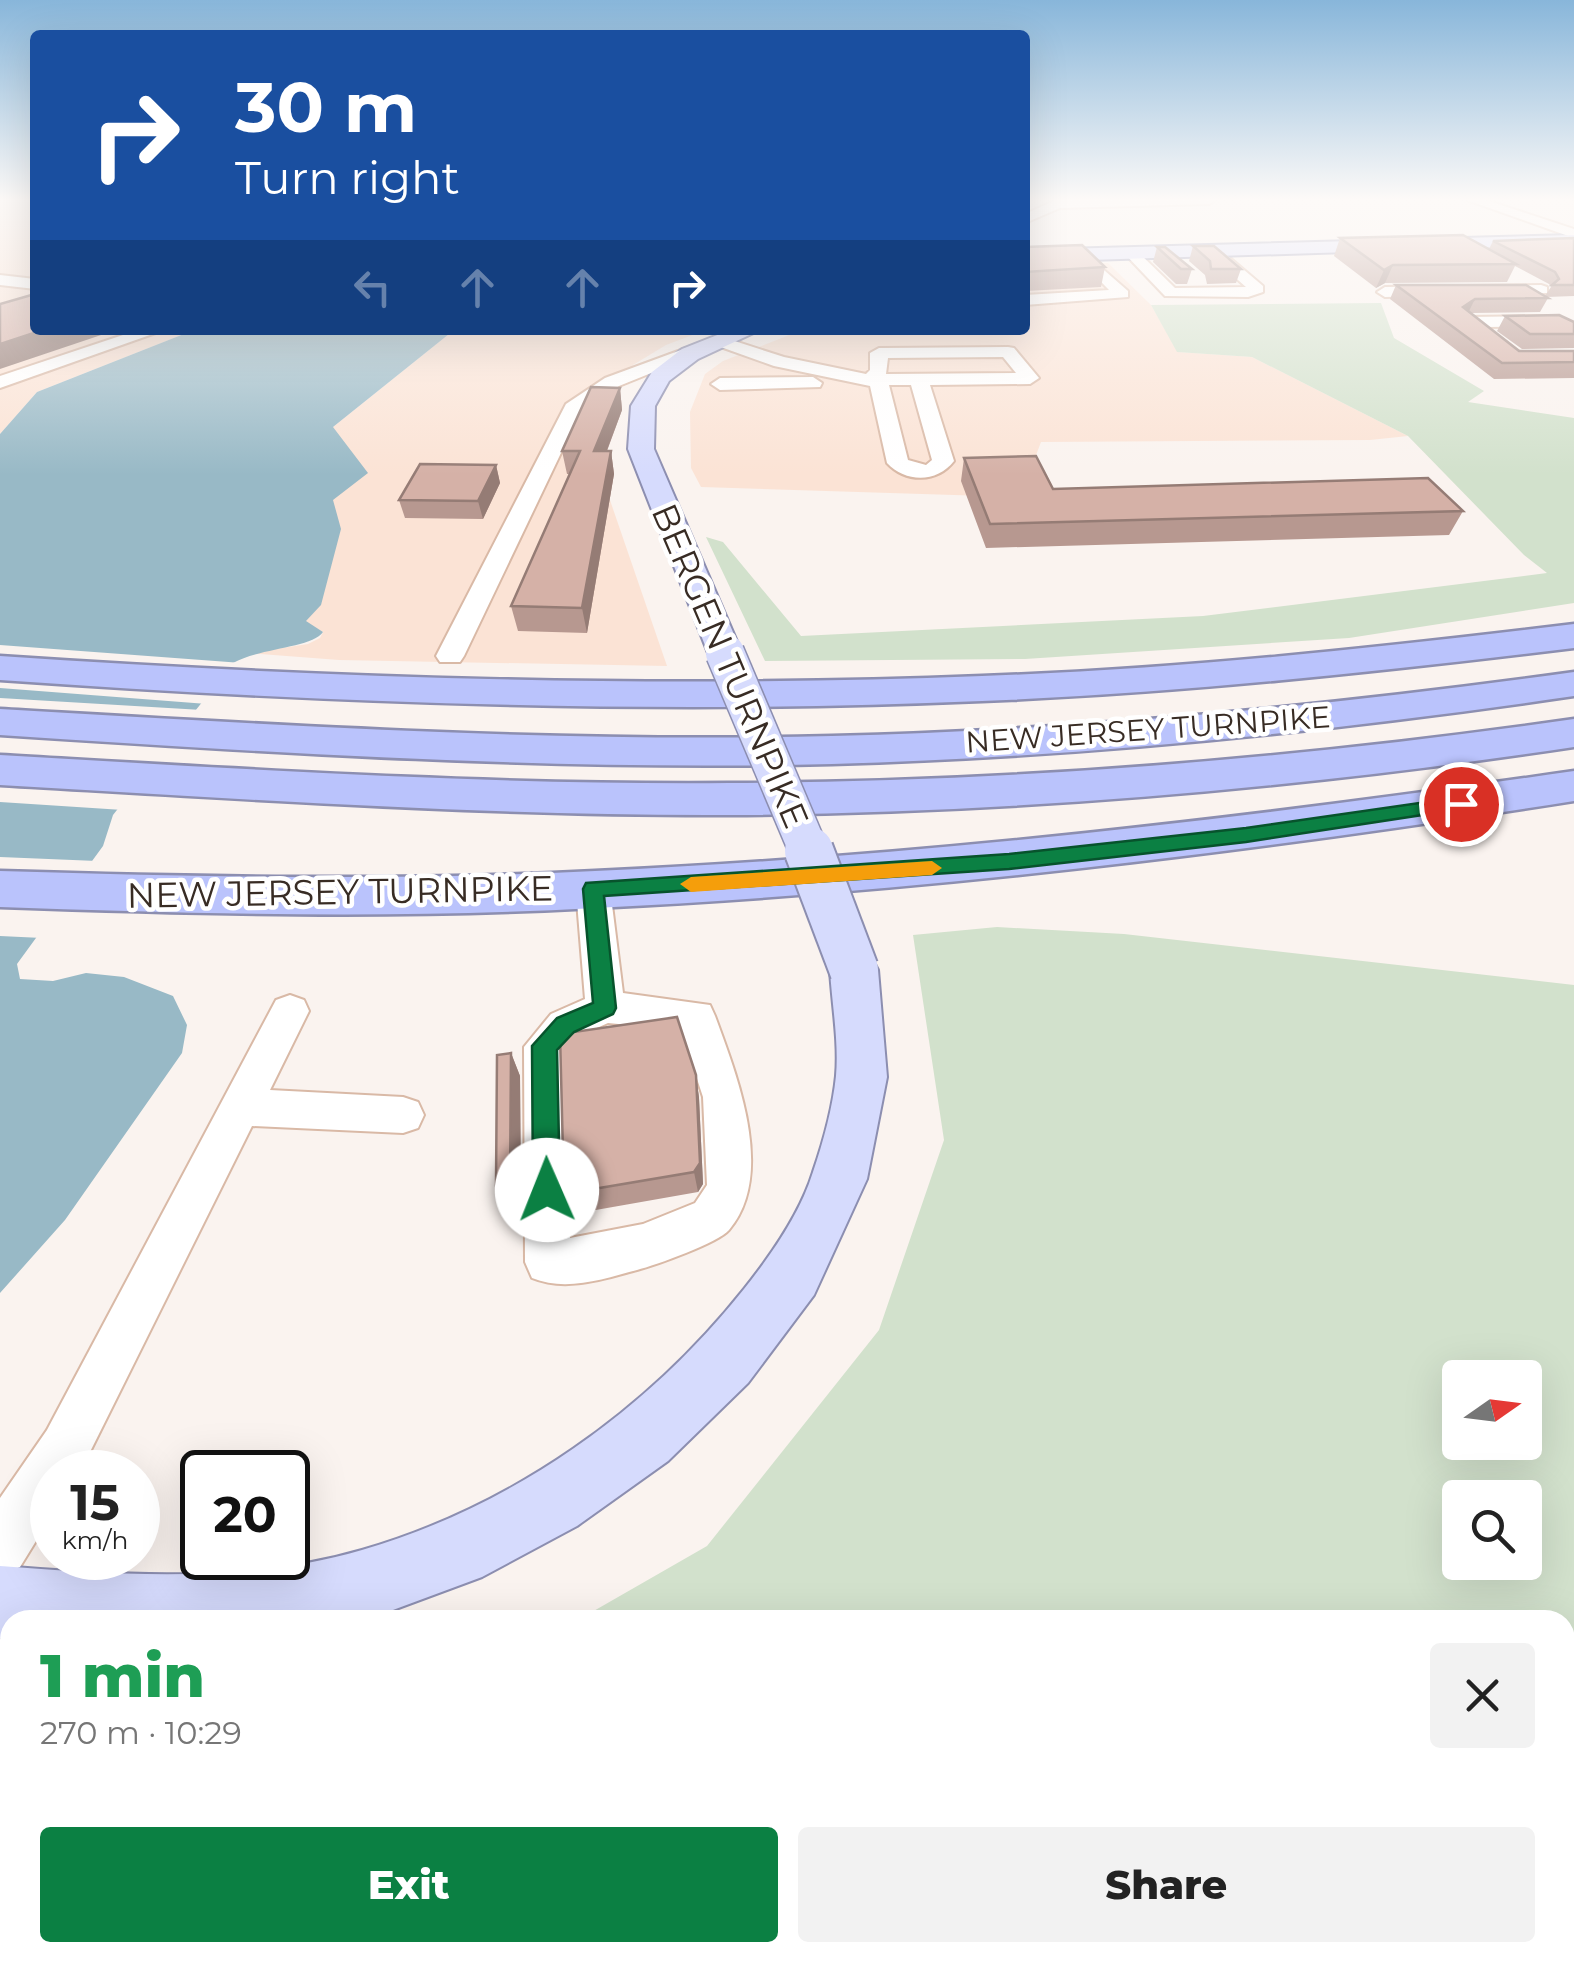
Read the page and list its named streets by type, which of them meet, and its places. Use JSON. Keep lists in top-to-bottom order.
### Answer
{
  "streets": {
    "highway": ["NEW JERSEY TURNPIKE"],
    "main road": ["BERGEN TURNPIKE"]
  },
  "north": "right",
  "page": {
    "turn": ["30 m", "Turn right"],
    "speed": "15 km/h",
    "limit": "20",
    "heading": ["1 min", "270 m · 10:29"],
    "buttons": ["Exit", "Share"]
  }
}
